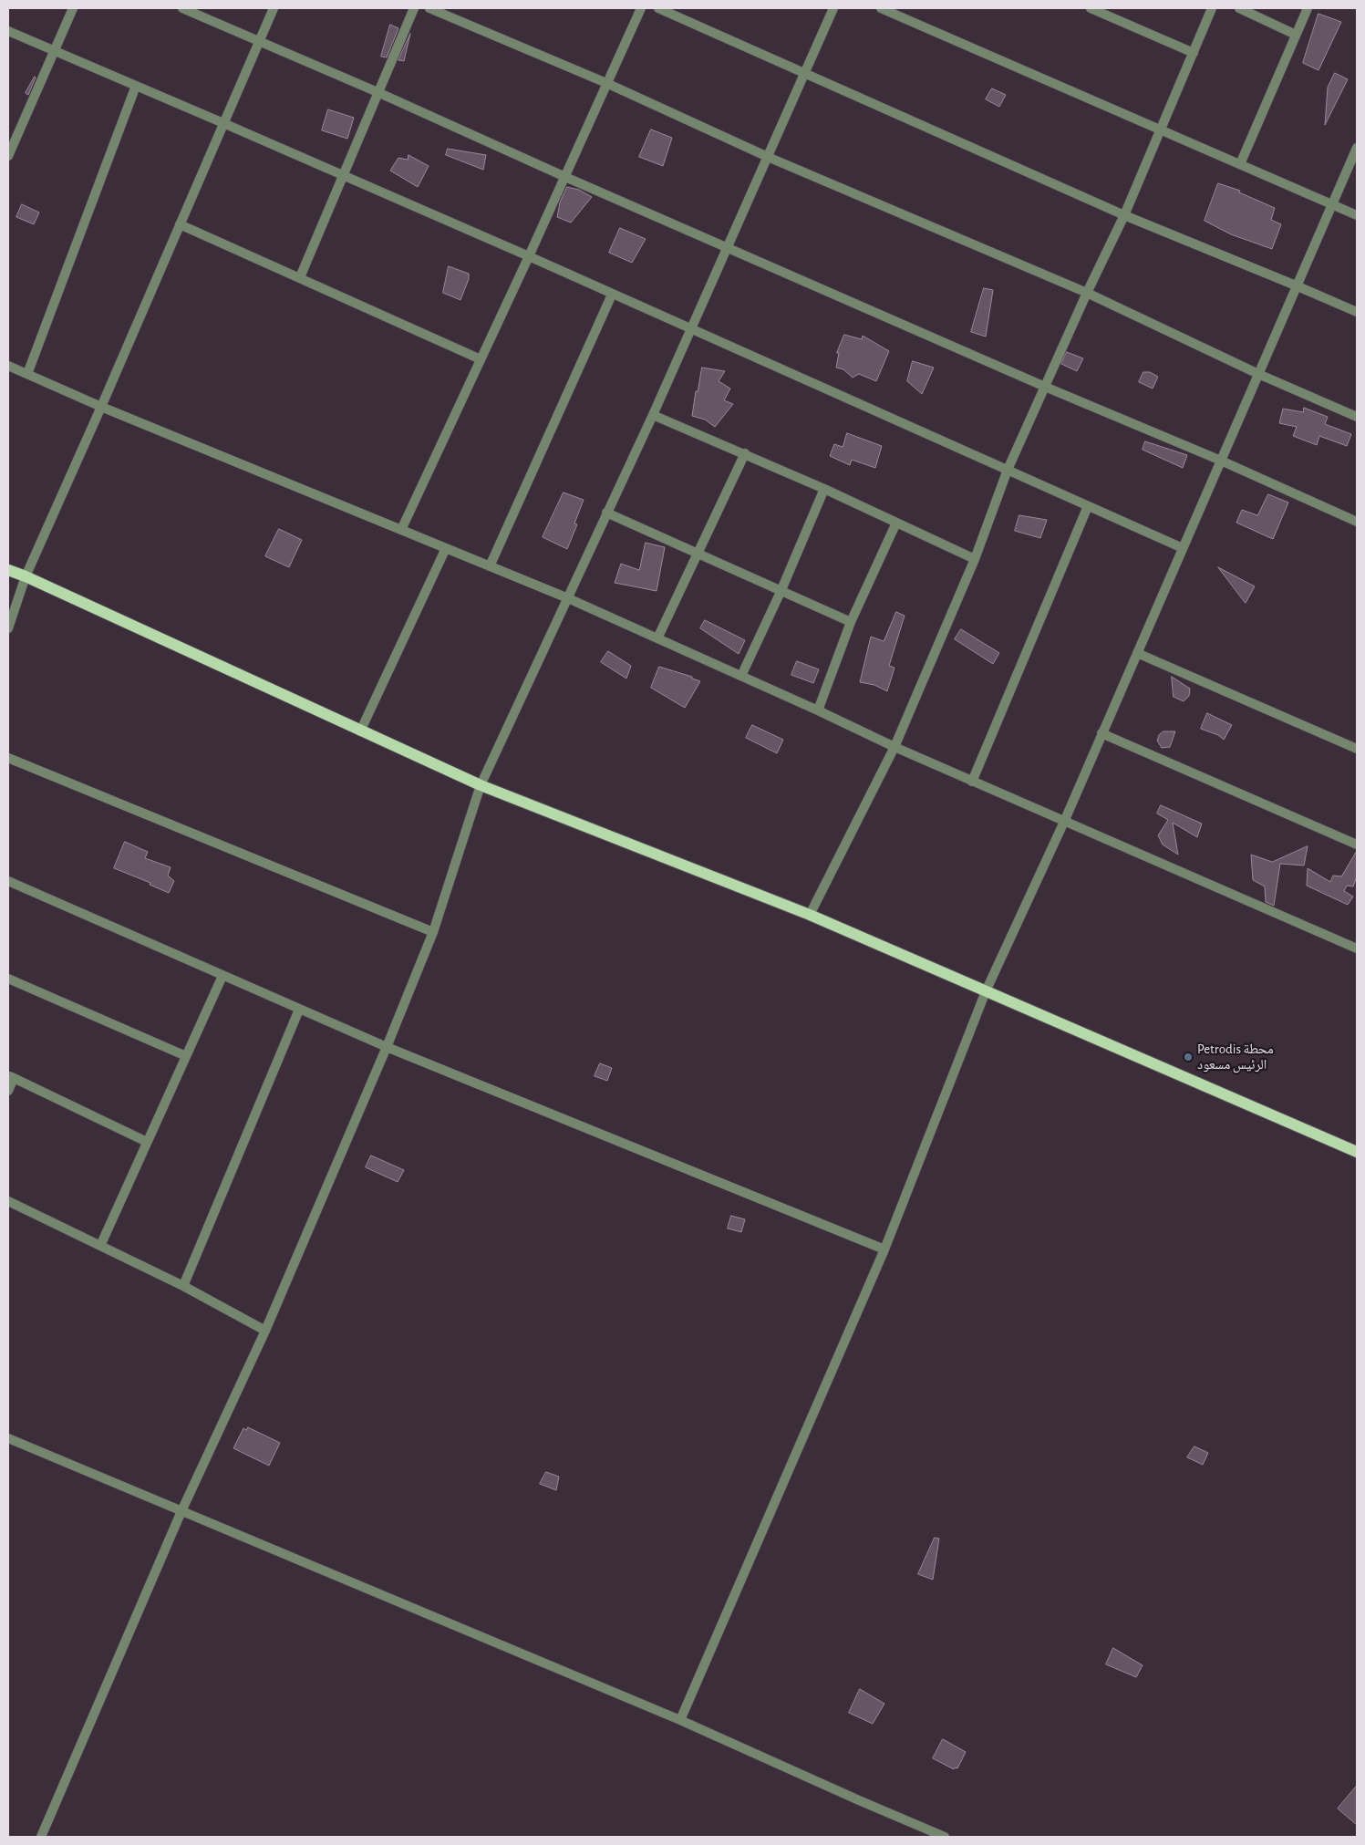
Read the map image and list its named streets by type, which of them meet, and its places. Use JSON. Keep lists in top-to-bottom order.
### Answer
{
  "places": ["Petrodis محطة الرئيس مسعود"]
}
